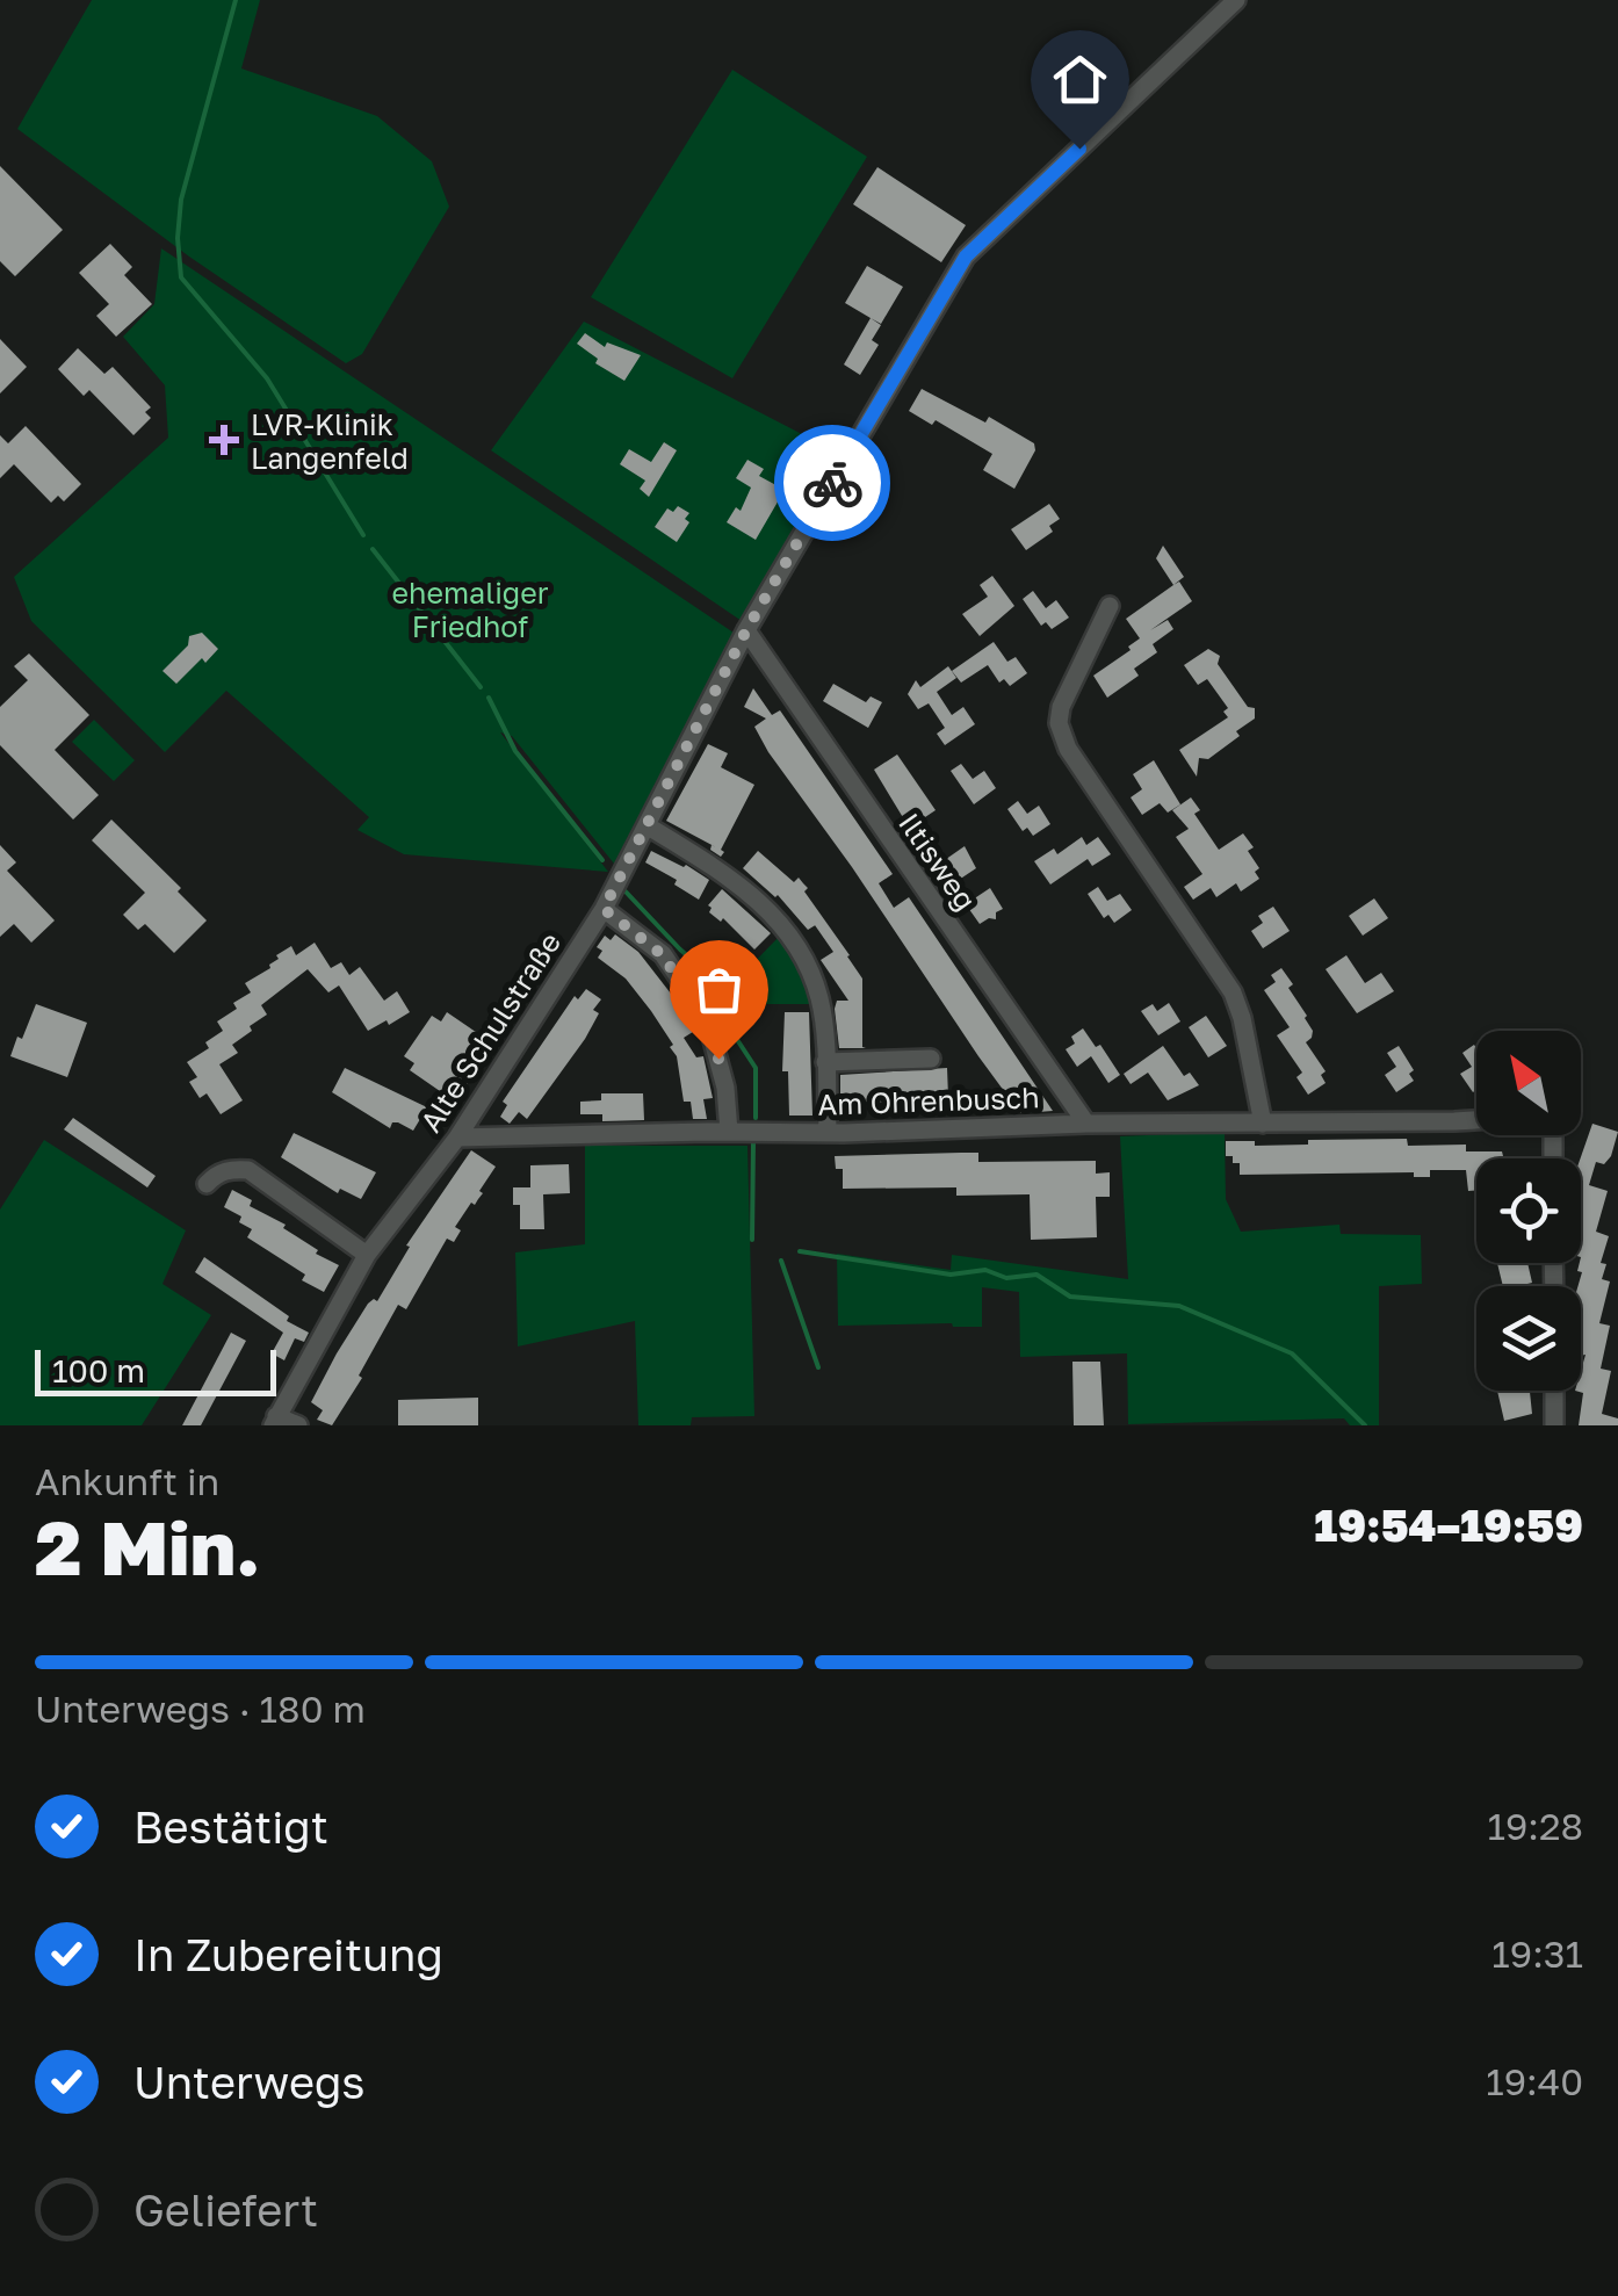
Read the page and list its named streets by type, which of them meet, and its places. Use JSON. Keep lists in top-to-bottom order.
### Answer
{
  "streets": {
    "street": ["Iltisweg", "Alte Schulstraße", "Am Ohrenbusch"]
  },
  "crossings": [
    ["Iltisweg", "Alte Schulstraße"],
    ["Iltisweg", "Am Ohrenbusch"],
    ["Alte Schulstraße", "Am Ohrenbusch"]
  ],
  "parks": ["ehemaliger Friedhof"],
  "places": {
    "health": ["LVR-Klinik Langenfeld"]
  },
  "scale_bar": "100 m",
  "north": "top left",
  "page": {
    "scale": "100 m",
    "heading": ["2 Min.", "Ankunft in", "19:54–19:59"],
    "bar": "Unterwegs · 180 m",
    "list": [
      ["Bestätigt", "19:28"],
      ["In Zubereitung", "19:31"],
      ["Unterwegs", "19:40"],
      "Geliefert"
    ]
  }
}
